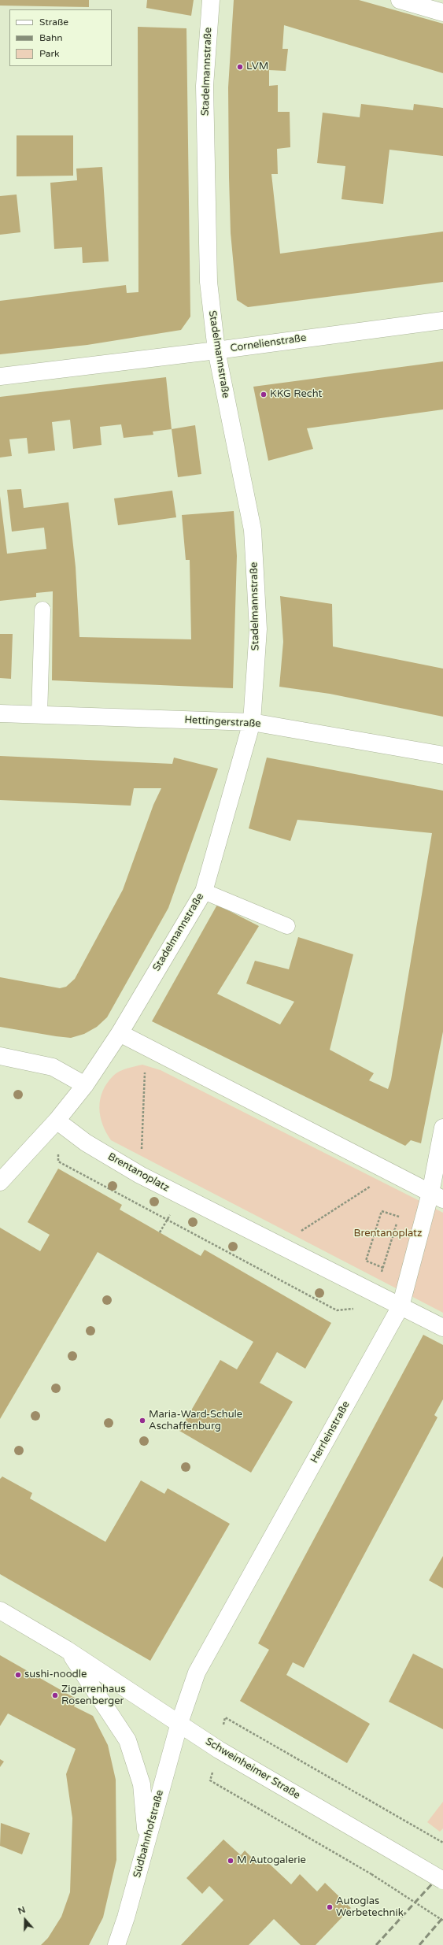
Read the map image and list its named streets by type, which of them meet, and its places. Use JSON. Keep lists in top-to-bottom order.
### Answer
{
  "streets": {
    "street": [
      "Stadelmannstraße",
      "Cornelienstraße",
      "Hettingerstraße",
      "Brentanoplatz",
      "Herrleinstraße",
      "Schweinheimer Straße",
      "Südbahnhofstraße"
    ]
  },
  "crossings": [
    ["Stadelmannstraße", "Cornelienstraße"],
    ["Stadelmannstraße", "Hettingerstraße"],
    ["Stadelmannstraße", "Brentanoplatz"],
    ["Brentanoplatz", "Herrleinstraße"],
    ["Herrleinstraße", "Schweinheimer Straße"],
    ["Herrleinstraße", "Südbahnhofstraße"],
    ["Schweinheimer Straße", "Südbahnhofstraße"]
  ],
  "parks": ["Brentanoplatz"],
  "places": [
    "LVM",
    "KKG Recht",
    "Maria-Ward-Schule Aschaffenburg",
    "sushi-noodle",
    "Zigarrenhaus Rosenberger",
    "M Autogalerie",
    "Autoglas Werbetechnik"
  ],
  "legend": ["Straße", "Bahn", "Park"],
  "north": "top"
}
